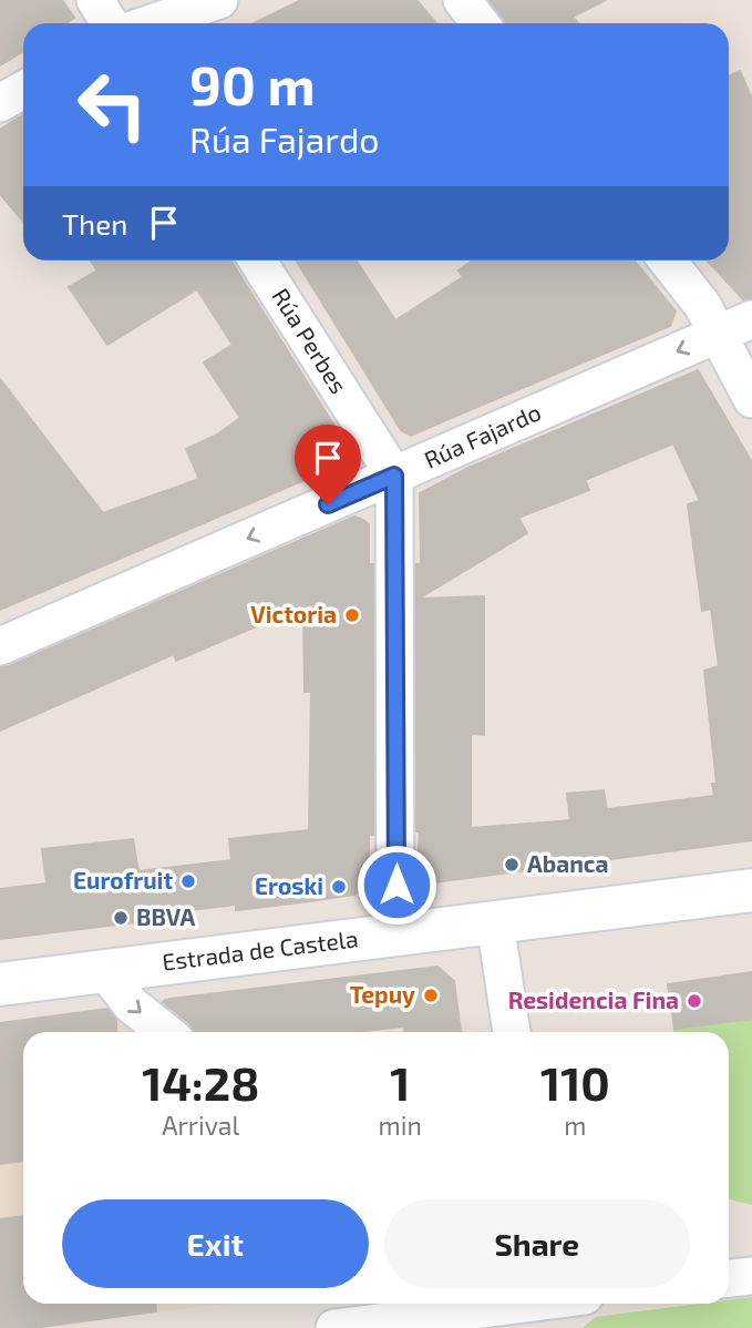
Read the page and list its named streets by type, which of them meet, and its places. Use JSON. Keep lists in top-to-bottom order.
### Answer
{
  "streets": {
    "main road": ["Estrada de Castela"],
    "street": ["Rúa Perbes", "Rúa Fajardo"]
  },
  "crossings": [
    ["Rúa Perbes", "Rúa Fajardo"]
  ],
  "one_way": ["Rúa Fajardo"],
  "places": [
    "Victoria",
    "Abanca",
    "Eurofruit",
    "Eroski",
    "BBVA",
    "Tepuy",
    "Residencia Fina"
  ],
  "page": {
    "turn": ["90 m", "Rúa Fajardo"],
    "then": "Then",
    "eta": [
      "14:28",
      "Arrival",
      "1",
      "min",
      "110",
      "m"
    ],
    "buttons": ["Exit", "Share"]
  }
}
